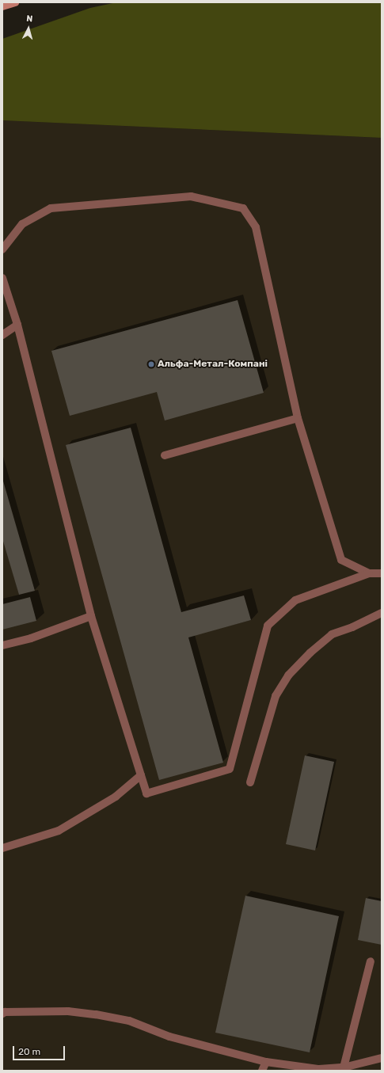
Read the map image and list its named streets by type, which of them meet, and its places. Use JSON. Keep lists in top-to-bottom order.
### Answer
{
  "places": ["Альфа-Метал-Компані"],
  "scale_bar": "20 m",
  "north": "top"
}
